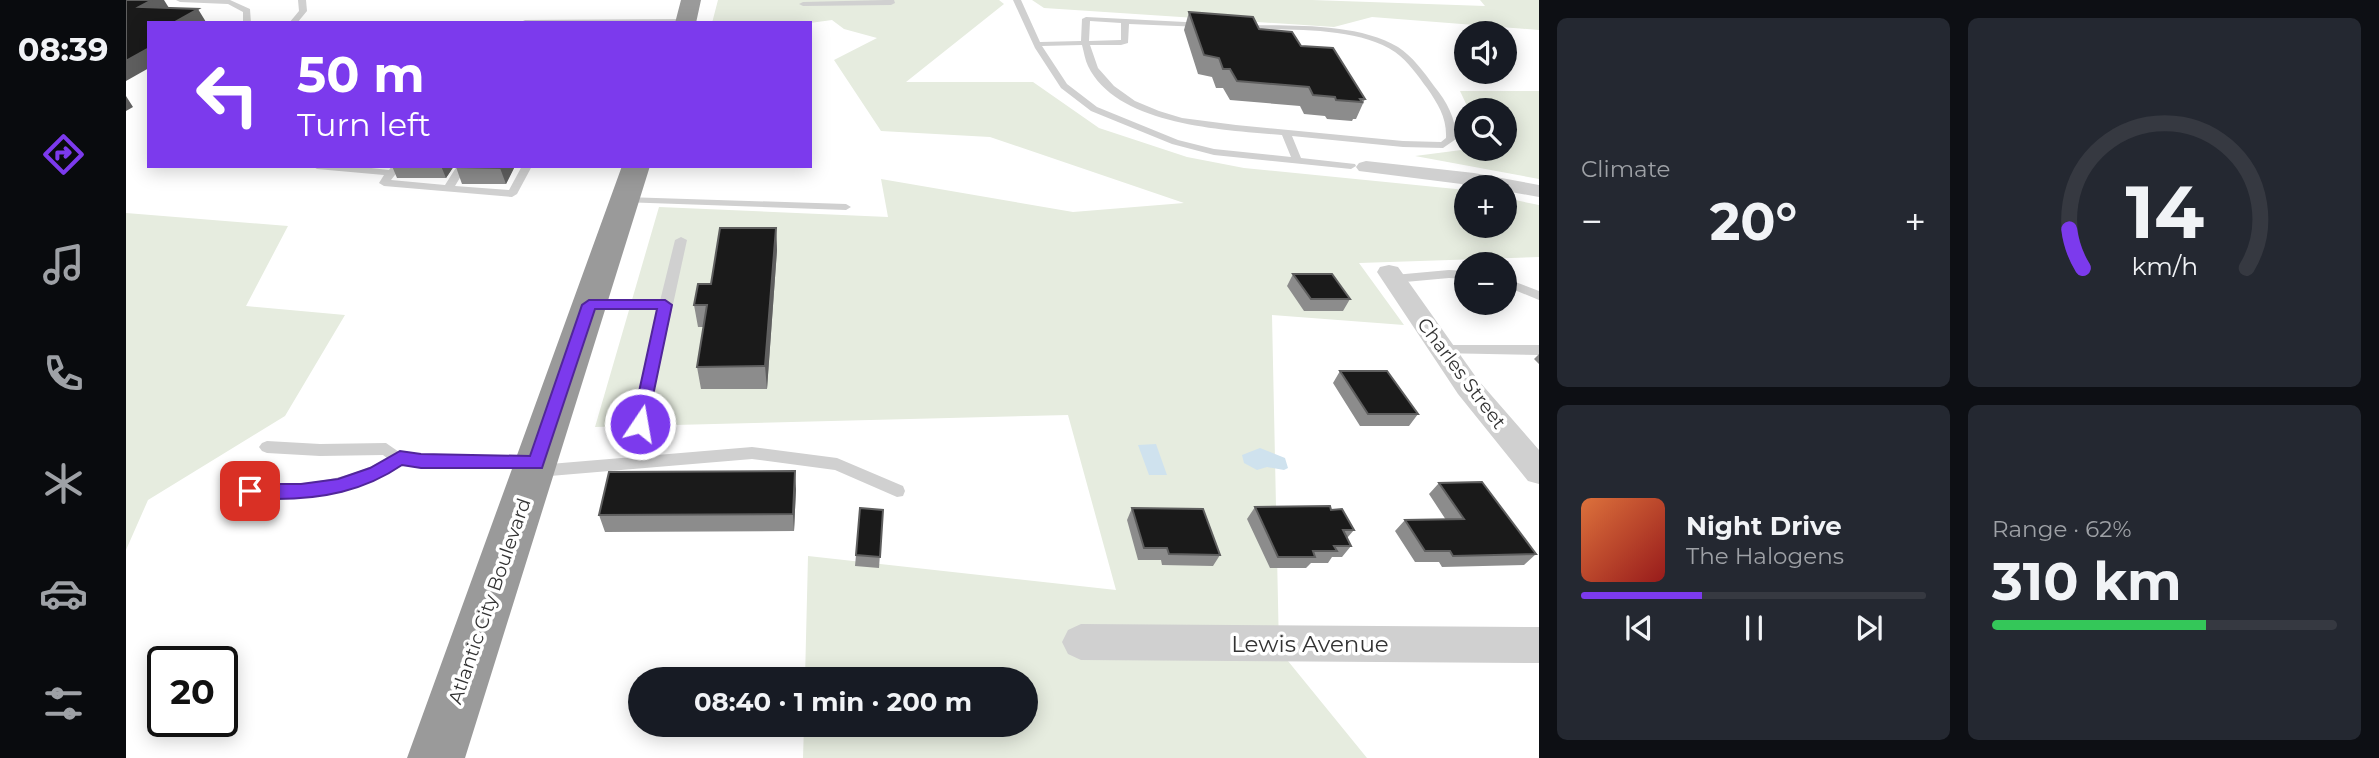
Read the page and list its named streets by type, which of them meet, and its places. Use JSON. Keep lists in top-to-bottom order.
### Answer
{
  "streets": {
    "highway": ["Atlantic City Boulevard"],
    "street": ["Charles Street", "Lewis Avenue"]
  },
  "page": {
    "tabs": "08:39",
    "tile": [
      "Climate",
      ["Range · 62%", "310 km"]
    ],
    "map_buttons": ["+", "−"],
    "turn": ["50 m", "Turn left"],
    "heat": ["−", "20°", "+"],
    "song": ["Night Drive", "The Halogens"],
    "limit": "20",
    "trip": "08:40 · 1 min · 200 m",
    "gauge": ["14", "km/h"]
  }
}
